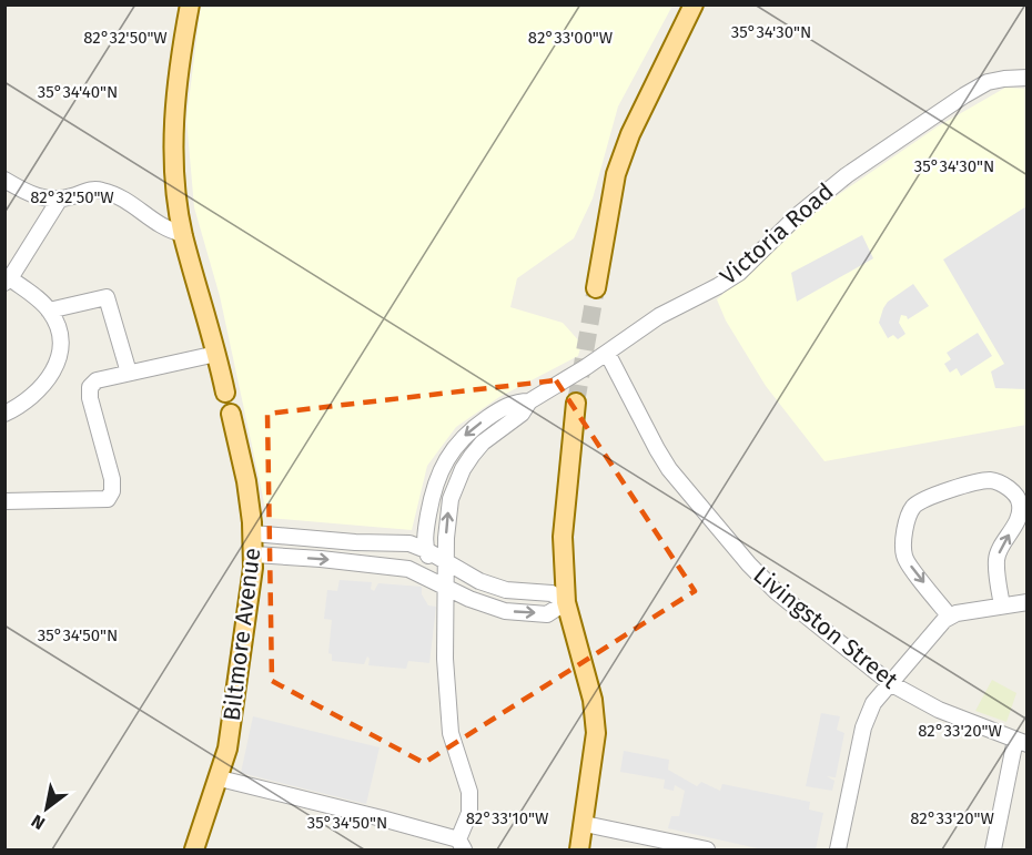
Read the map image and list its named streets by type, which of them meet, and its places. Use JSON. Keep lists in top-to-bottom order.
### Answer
{
  "streets": {
    "main road": ["Biltmore Avenue"],
    "street": ["Victoria Road", "Livingston Street"]
  },
  "crossings": [
    ["Victoria Road", "Livingston Street"]
  ],
  "north": "bottom left",
  "coordinates": [
    "35°34'30\"N",
    "82°32'50\"W",
    "82°33'00\"W",
    "35°34'40\"N",
    "35°34'50\"N",
    "82°33'20\"W",
    "82°33'10\"W"
  ]
}
